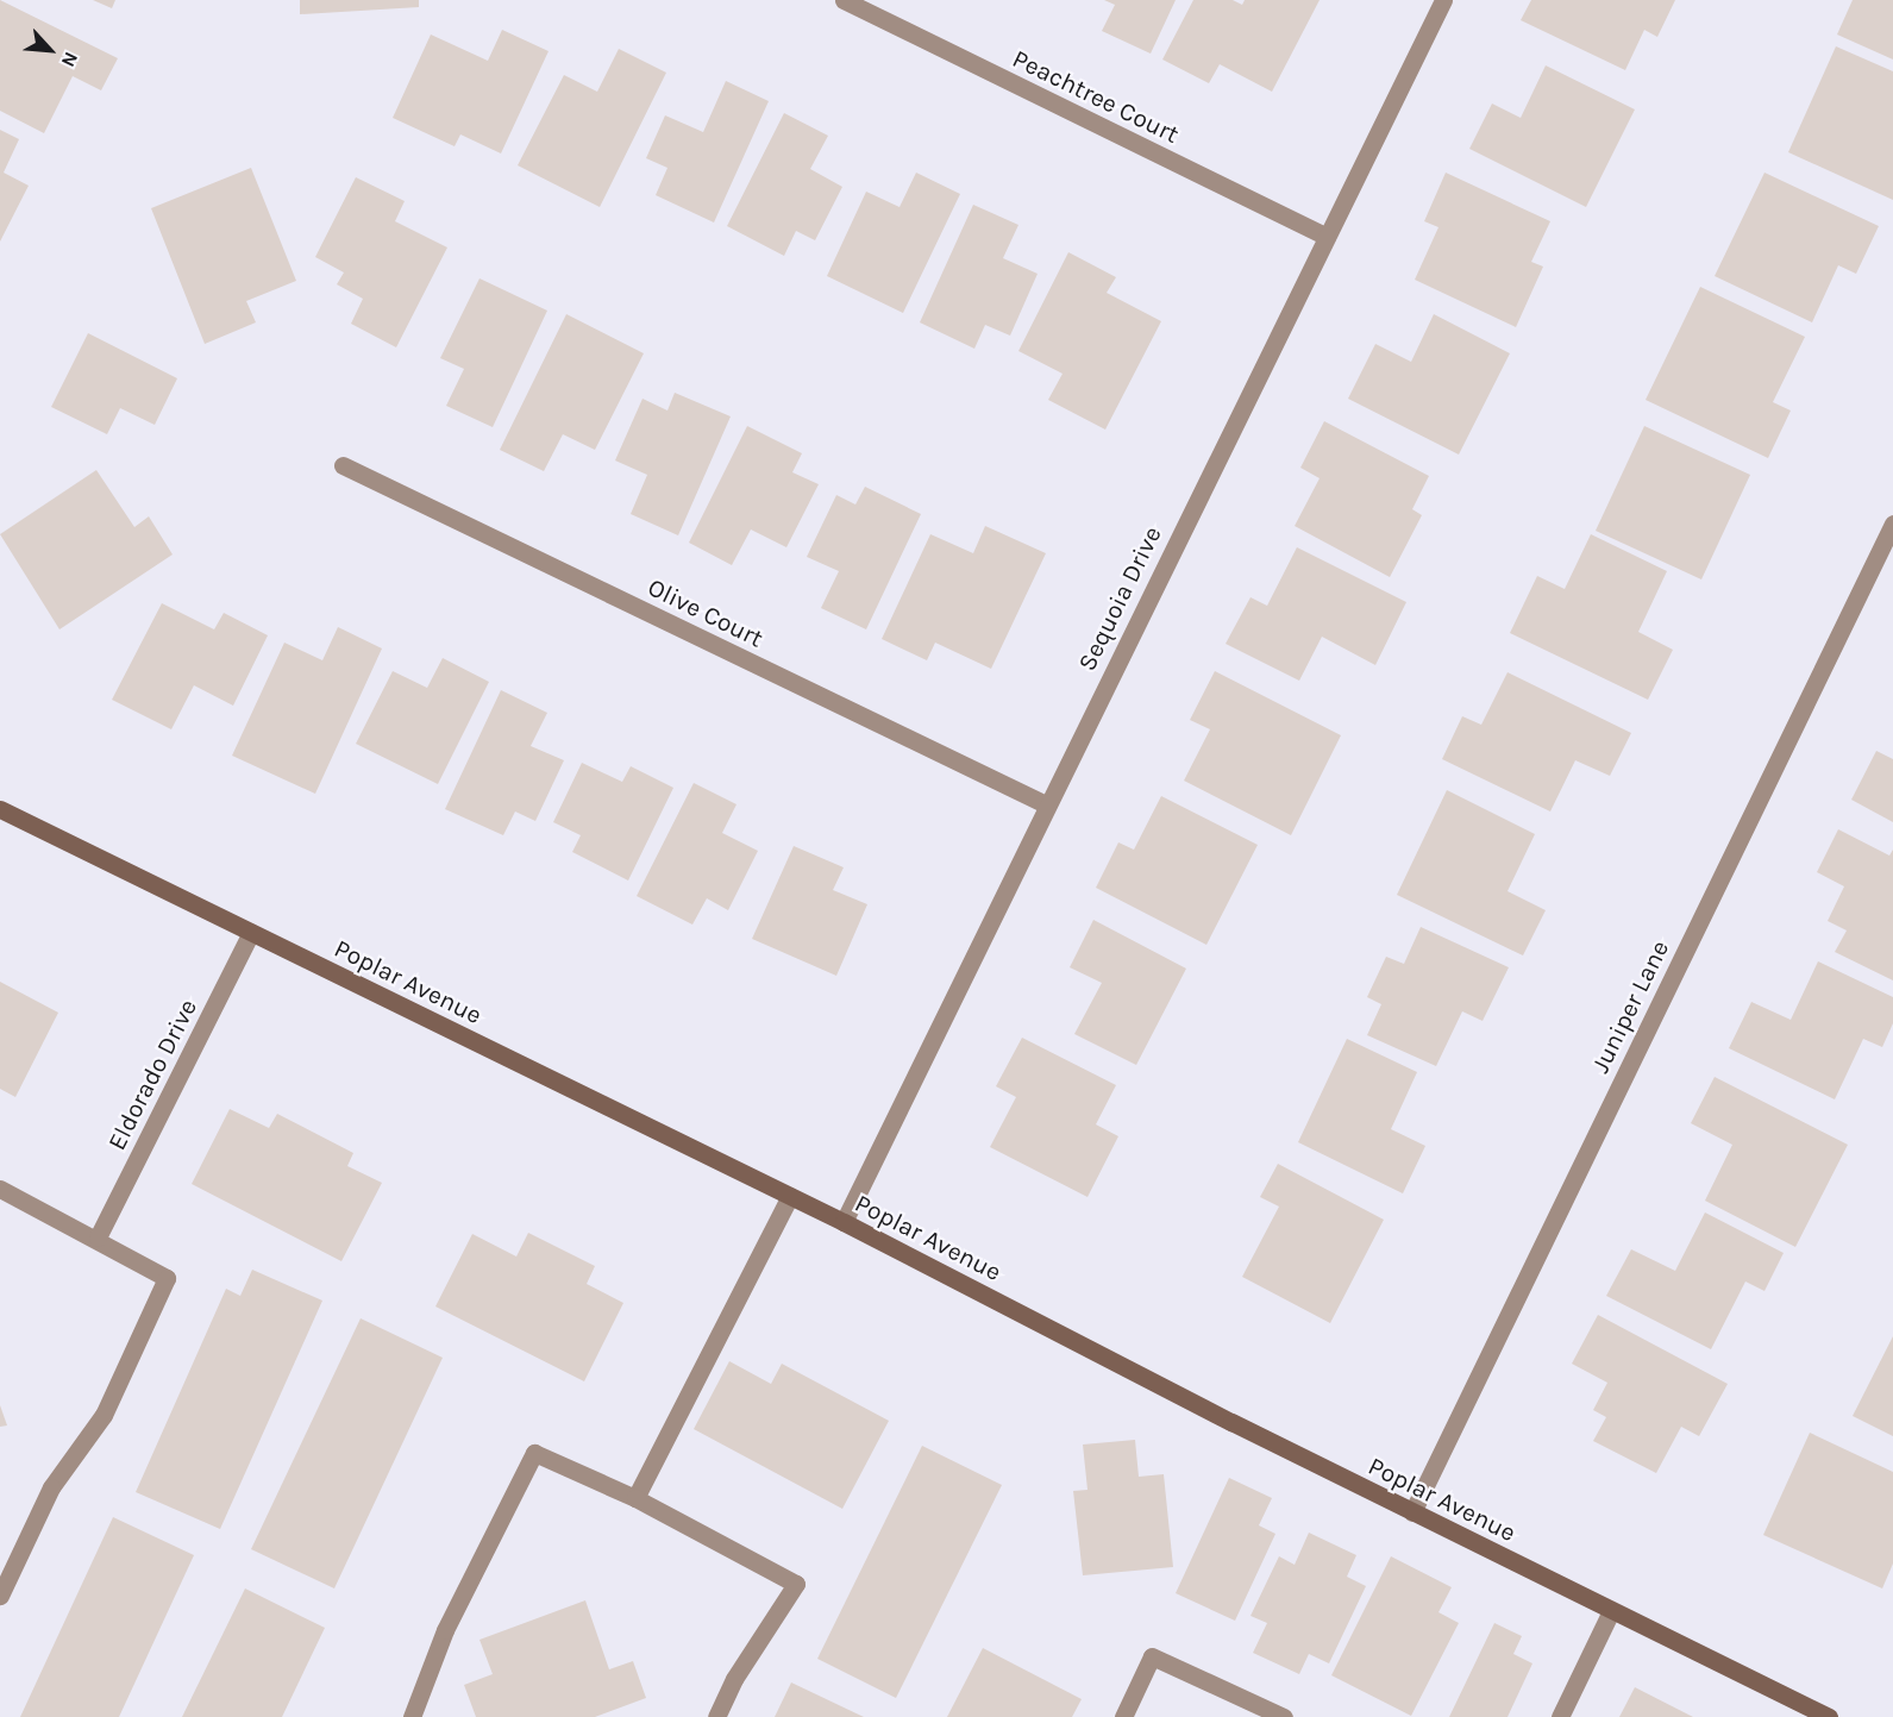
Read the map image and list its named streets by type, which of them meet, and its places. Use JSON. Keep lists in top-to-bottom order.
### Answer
{
  "streets": {
    "street": [
      "Peachtree Court",
      "Sequoia Drive",
      "Olive Court",
      "Poplar Avenue",
      "Juniper Lane",
      "Eldorado Drive"
    ]
  },
  "crossings": [
    ["Peachtree Court", "Sequoia Drive"],
    ["Sequoia Drive", "Olive Court"],
    ["Sequoia Drive", "Poplar Avenue"],
    ["Poplar Avenue", "Juniper Lane"],
    ["Poplar Avenue", "Eldorado Drive"]
  ],
  "north": "bottom right"
}
